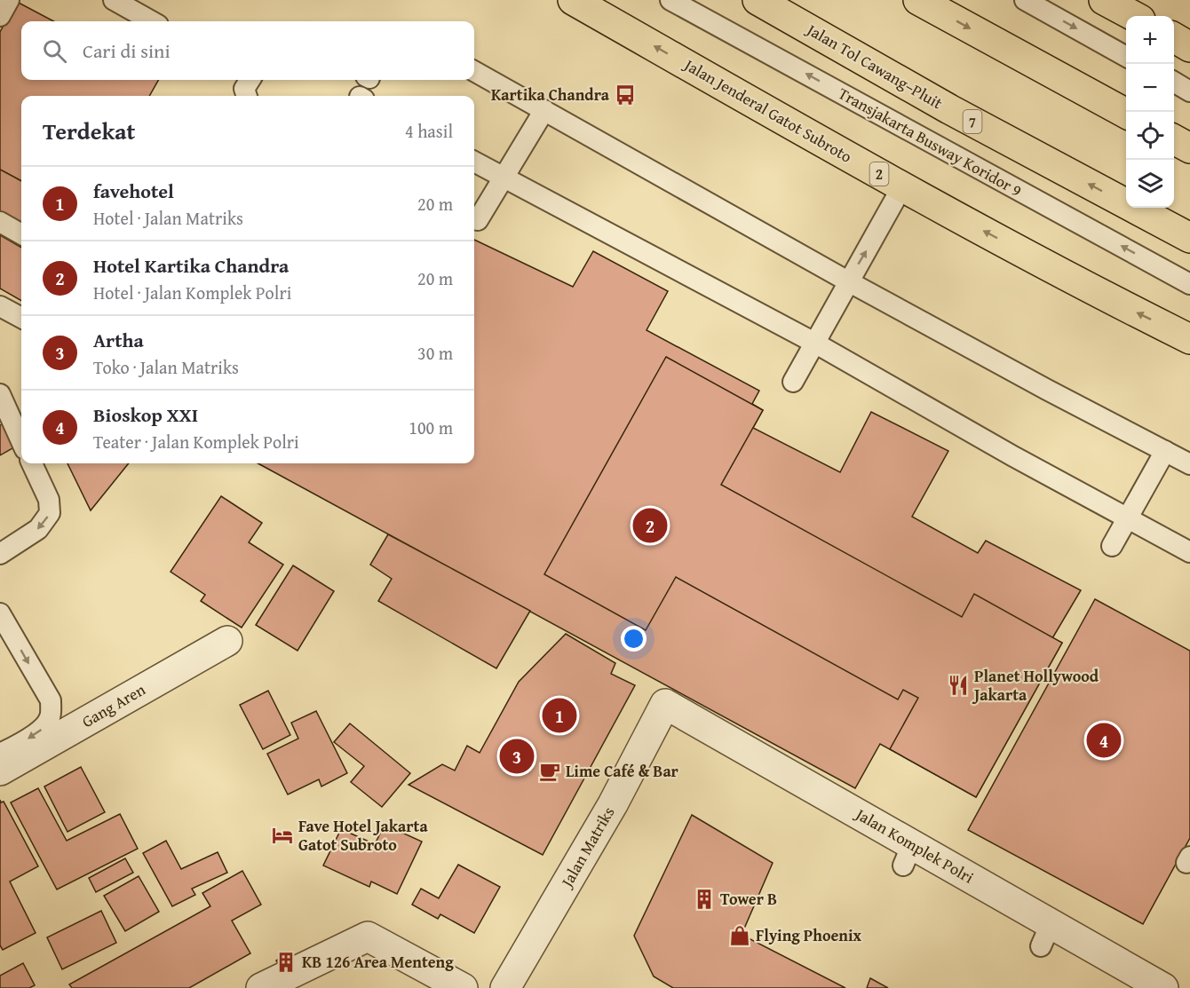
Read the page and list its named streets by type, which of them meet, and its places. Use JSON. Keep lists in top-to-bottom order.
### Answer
{
  "streets": {
    "highway": [
      "Jalan Tol Cawang–Pluit",
      "Jalan Jenderal Gatot Subroto",
      "7",
      "2"
    ],
    "street": ["Gang Aren", "Jalan Komplek Polri", "Jalan Matriks"],
    "lane": ["Transjakarta Busway Koridor 9"]
  },
  "crossings": [
    ["Jalan Komplek Polri", "Jalan Matriks"]
  ],
  "places": {
    "bus stop": ["Kartika Chandra"],
    "restaurant": ["Planet Hollywood Jakarta"],
    "cafe": ["Lime Café & Bar"],
    "hotel": ["Fave Hotel Jakarta Gatot Subroto"],
    "building": ["Tower B", "KB 126 Area Menteng"],
    "shop": ["Flying Phoenix"]
  },
  "page": {
    "map_buttons": ["+", "−"],
    "search": "Cari di sini",
    "heading": ["Terdekat", "4 hasil"],
    "list": [
      {
        "mark": "1",
        "name": "favehotel",
        "note": "Hotel · Jalan Matriks",
        "value": "20 m"
      },
      {
        "mark": "2",
        "name": "Hotel Kartika Chandra",
        "note": "Hotel · Jalan Komplek Polri",
        "value": "20 m"
      },
      {
        "mark": "3",
        "name": "Artha",
        "note": "Toko · Jalan Matriks",
        "value": "30 m"
      },
      {
        "mark": "4",
        "name": "Bioskop XXI",
        "note": "Teater · Jalan Komplek Polri",
        "value": "100 m"
      }
    ],
    "pins": [
      "2",
      "1",
      "4",
      "3"
    ]
  }
}
